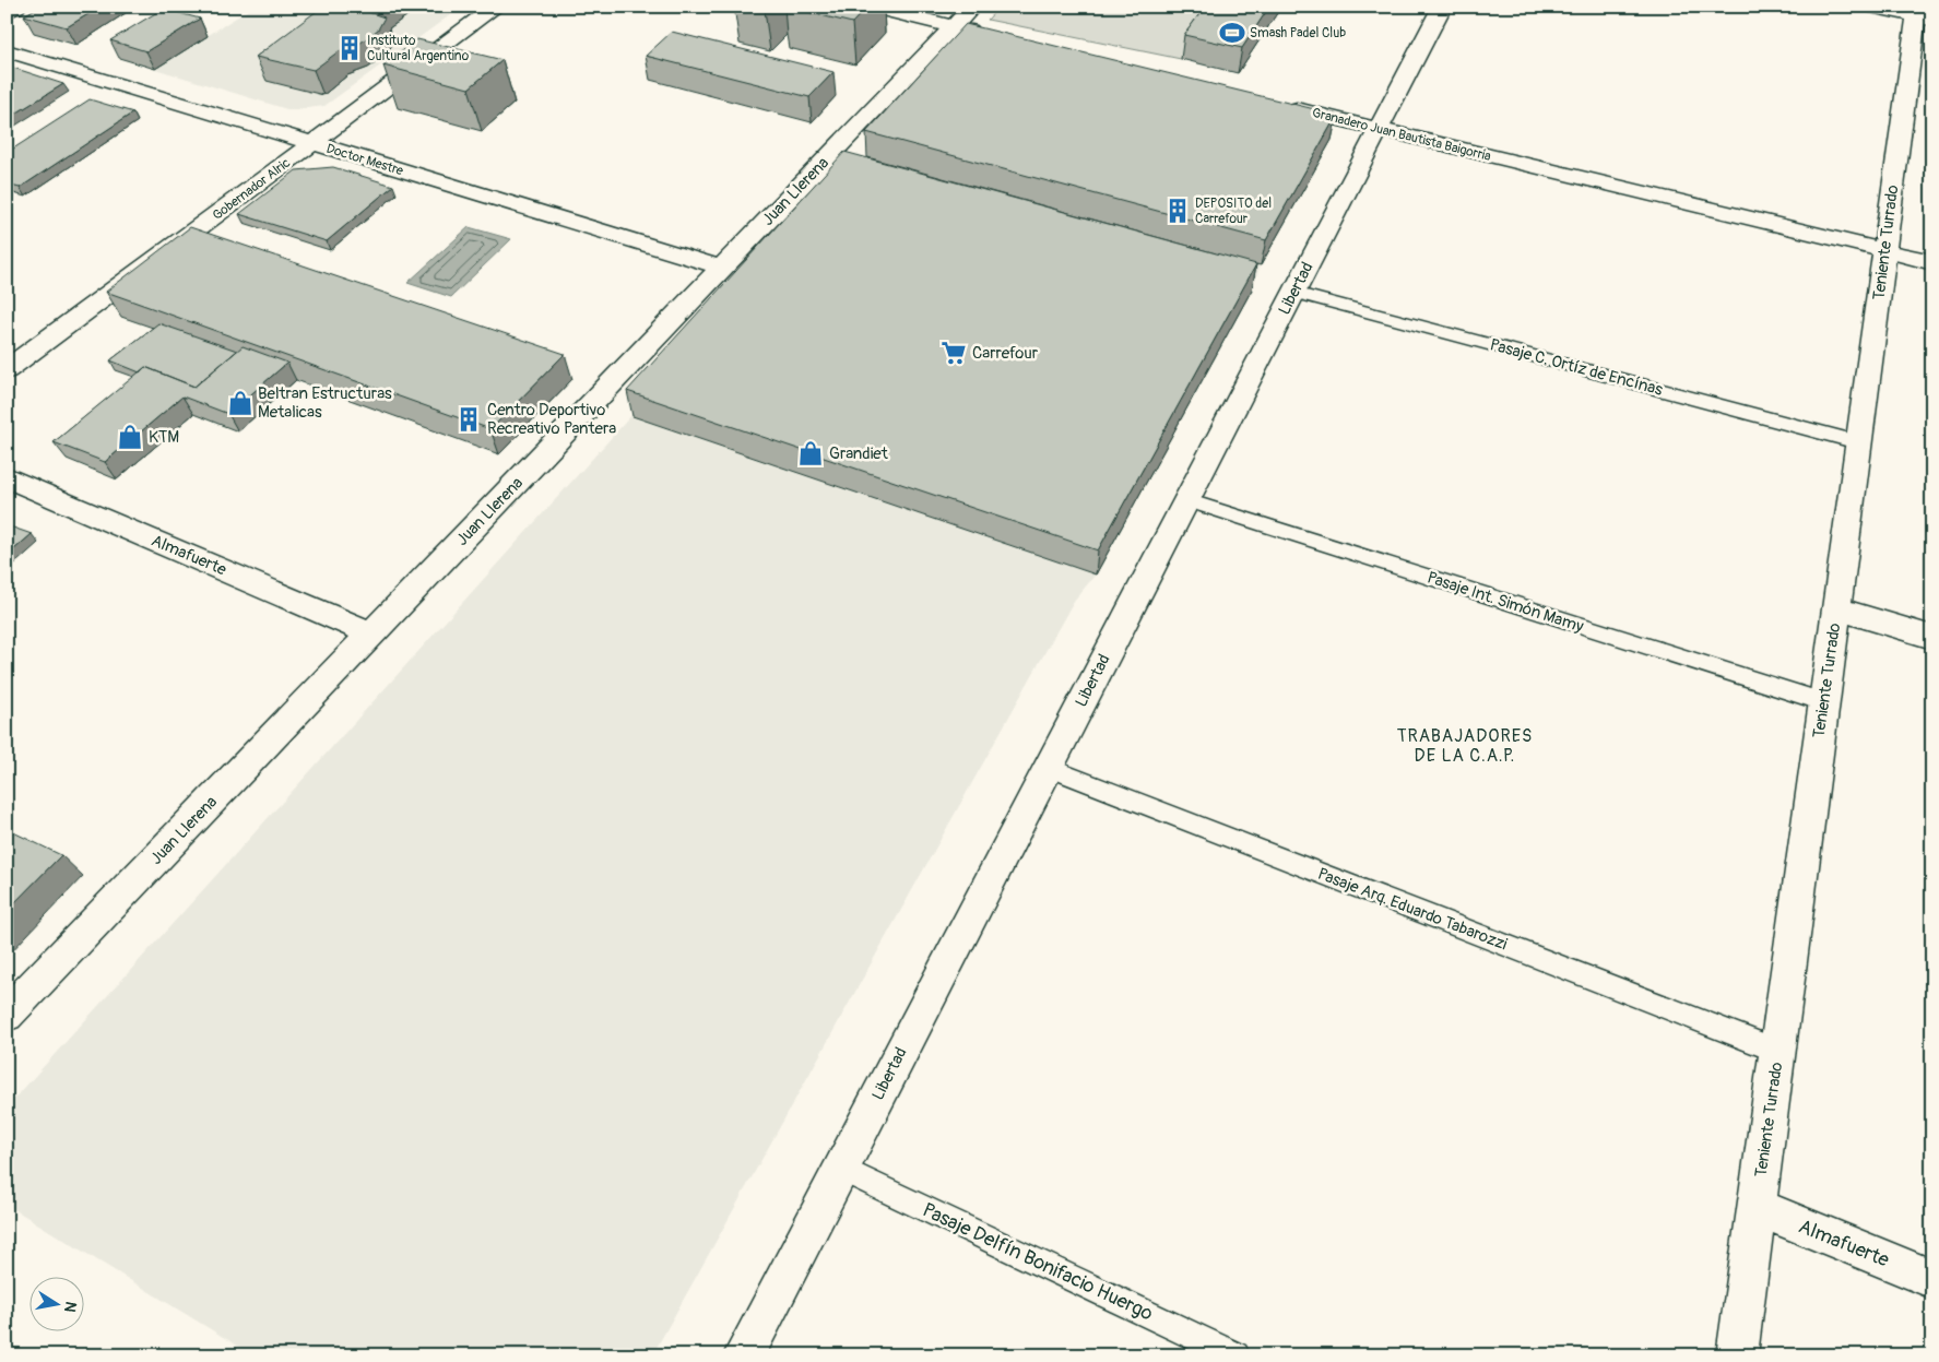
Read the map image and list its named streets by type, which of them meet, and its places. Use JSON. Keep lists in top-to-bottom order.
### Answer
{
  "streets": {
    "street": [
      "Granadero Juan Bautista Baigorria",
      "Doctor Mestre",
      "Gobernador Alric",
      "Juan Llerena",
      "Teniente Turrado",
      "Libertad",
      "Almafuerte"
    ],
    "lane": [
      "Pasaje C. Ortíz de Encínas",
      "Pasaje Int. Simón Mamy",
      "Pasaje Arq. Eduardo Tabarozzi",
      "Pasaje Delfín Bonifacio Huergo"
    ]
  },
  "crossings": [
    ["Granadero Juan Bautista Baigorria", "Teniente Turrado"],
    ["Granadero Juan Bautista Baigorria", "Libertad"],
    ["Doctor Mestre", "Gobernador Alric"],
    ["Doctor Mestre", "Juan Llerena"],
    ["Juan Llerena", "Almafuerte"],
    ["Teniente Turrado", "Pasaje C. Ortíz de Encínas"],
    ["Teniente Turrado", "Almafuerte"],
    ["Teniente Turrado", "Pasaje Int. Simón Mamy"],
    ["Teniente Turrado", "Pasaje Arq. Eduardo Tabarozzi"],
    ["Libertad", "Pasaje C. Ortíz de Encínas"],
    ["Libertad", "Pasaje Int. Simón Mamy"],
    ["Libertad", "Pasaje Arq. Eduardo Tabarozzi"],
    ["Libertad", "Pasaje Delfín Bonifacio Huergo"]
  ],
  "districts": ["TRABAJADORES DE LA C.A.P."],
  "places": {
    "sports": ["Smash Padel Club"],
    "building": ["Instituto Cultural Argentino", "DEPOSITO del Carrefour", "Centro Deportivo Recreativo Pantera"],
    "supermarket": ["Carrefour"],
    "shop": ["Beltran Estructuras Metalicas", "KTM", "Grandiet"]
  },
  "north": "right"
}
